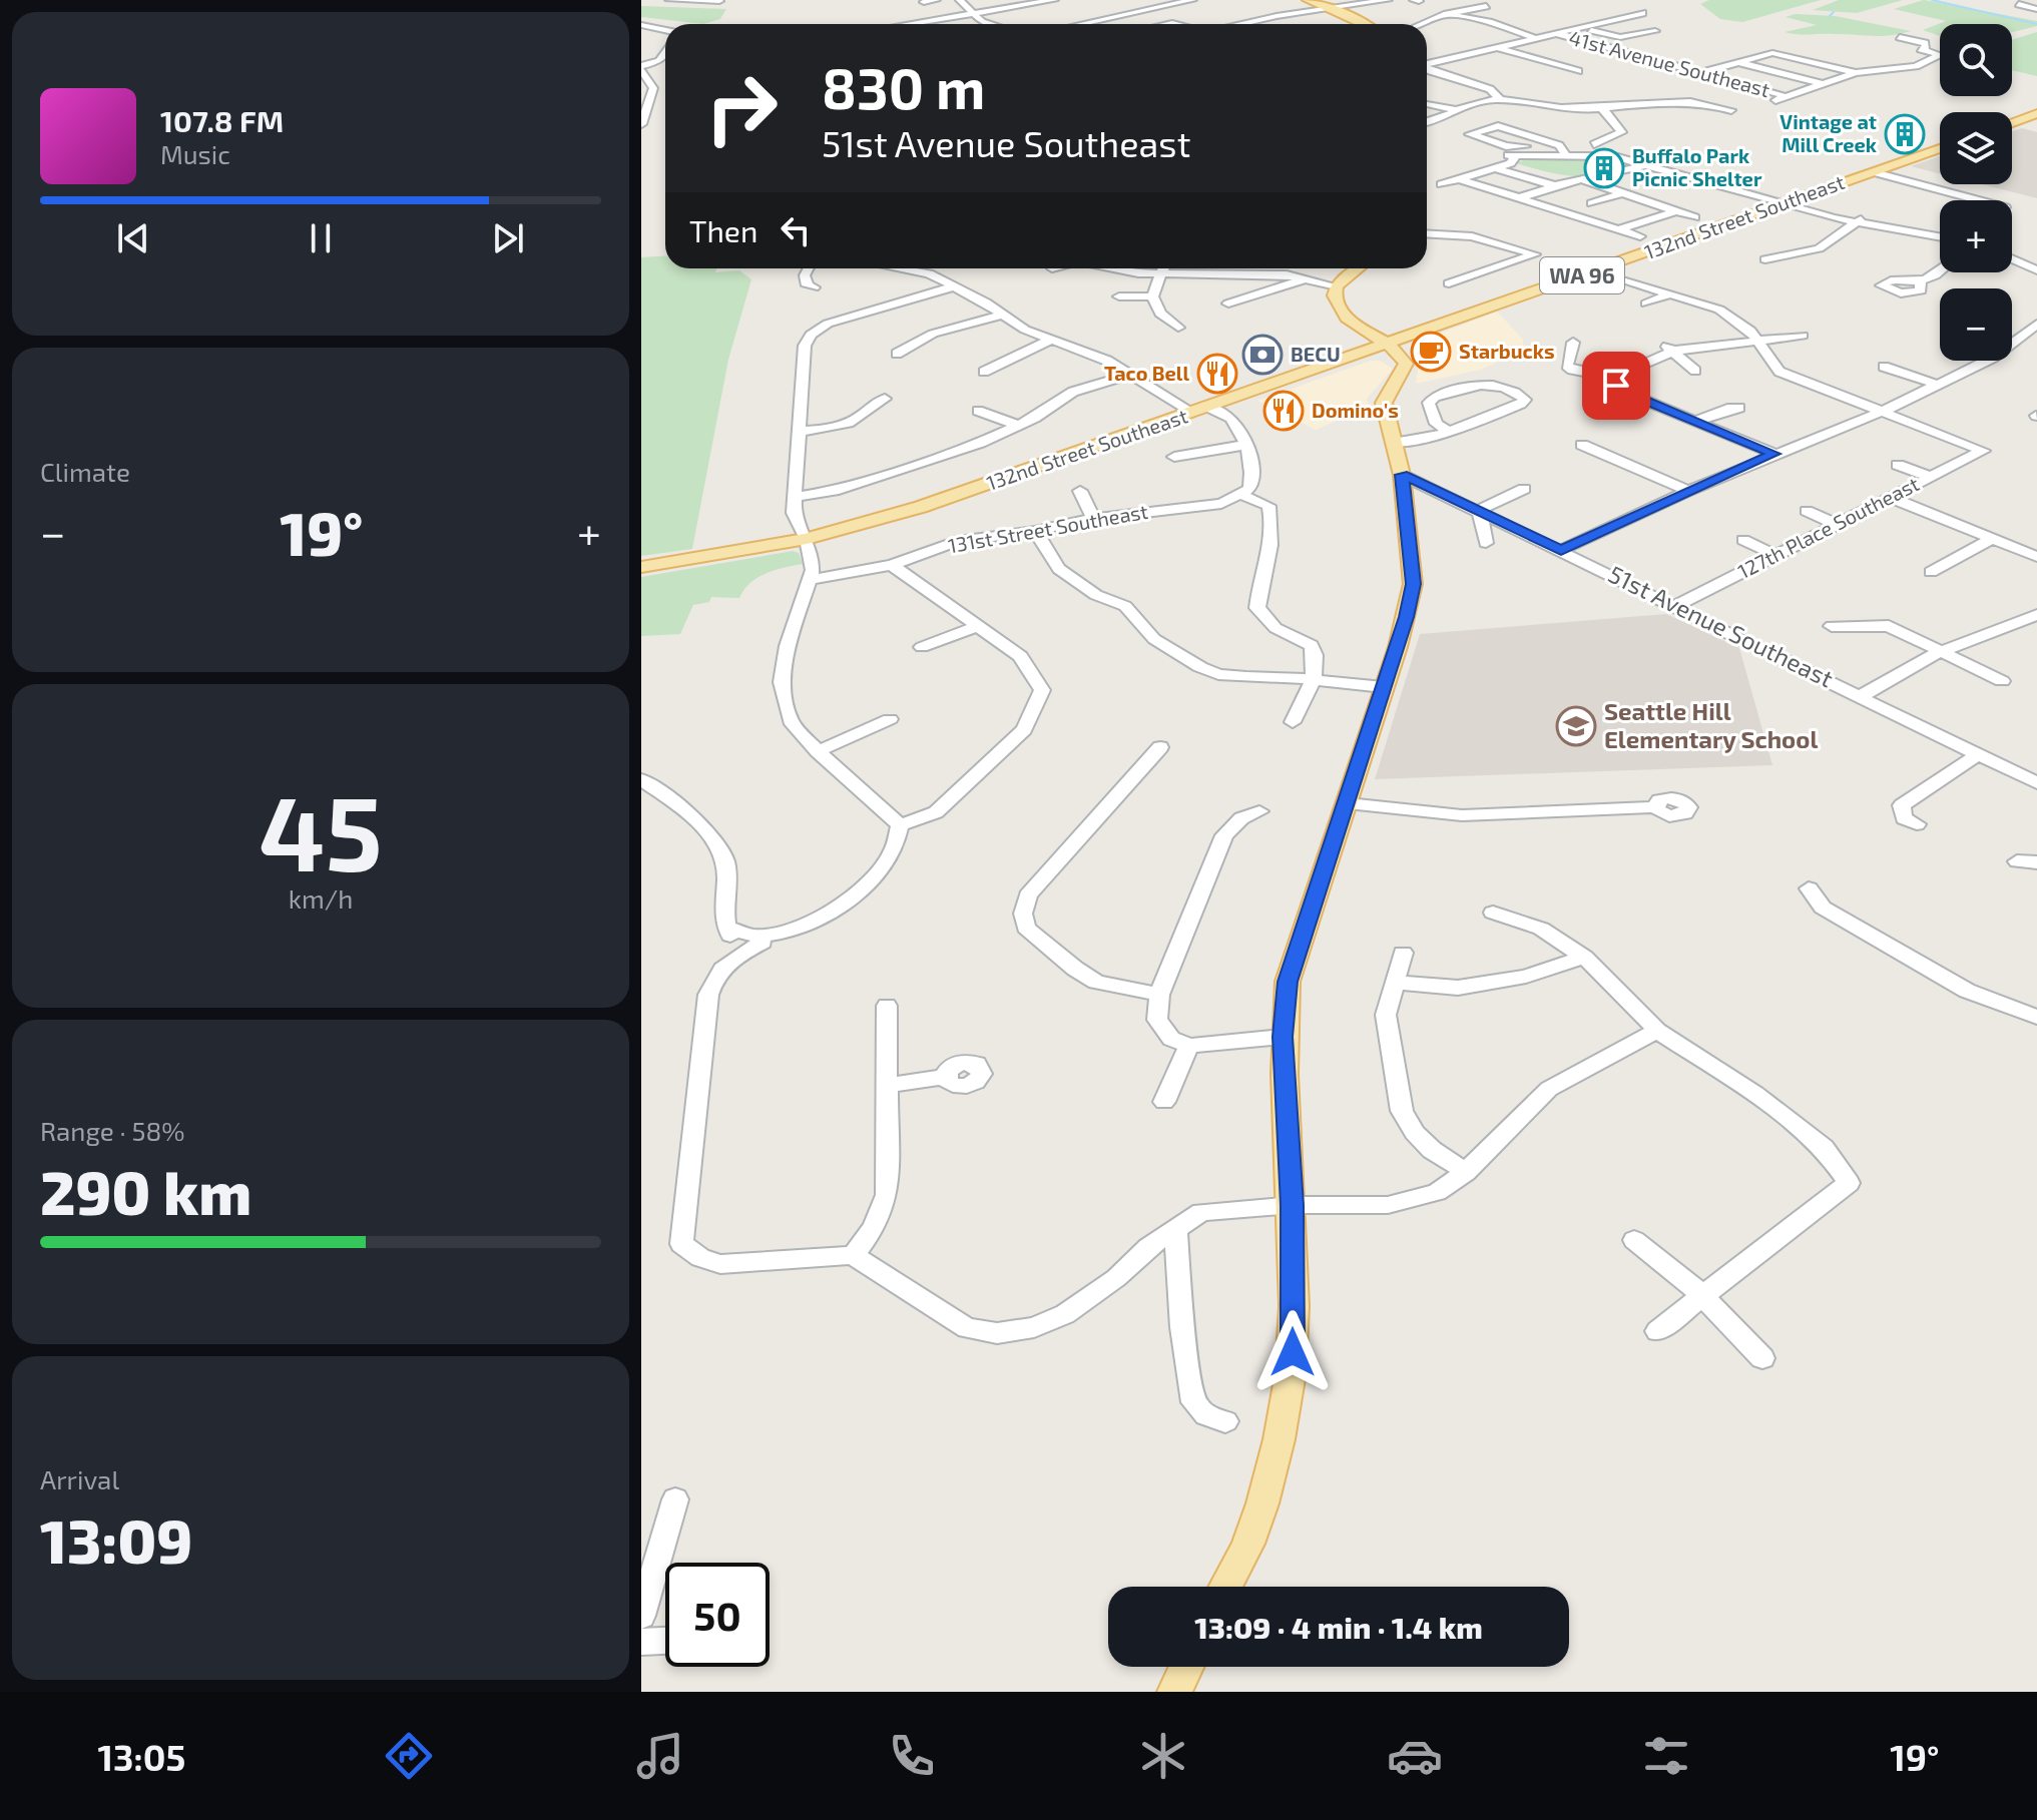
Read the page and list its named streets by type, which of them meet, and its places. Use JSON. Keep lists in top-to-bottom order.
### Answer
{
  "streets": {
    "main road": ["132nd Street Southeast", "WA 96"],
    "street": [
      "41st Avenue Southeast",
      "127th Place Southeast",
      "131st Street Southeast",
      "51st Avenue Southeast"
    ]
  },
  "crossings": [
    ["127th Place Southeast", "51st Avenue Southeast"]
  ],
  "places": {
    "building": ["Vintage at Mill Creek", "Buffalo Park Picnic Shelter"],
    "cafe": ["Starbucks"],
    "bank": ["BECU"],
    "restaurant": ["Taco Bell", "Domino's"],
    "school or university": ["Seattle Hill Elementary School"]
  },
  "page": {
    "map_buttons": ["+", "−"],
    "turn": ["830 m", "51st Avenue Southeast"],
    "song": ["107.8 FM", "Music"],
    "then": "Then",
    "tile": [
      "Climate",
      ["45", "km/h"],
      ["Range · 58%", "290 km"],
      ["Arrival", "13:09"]
    ],
    "heat": ["−", "19°", "+"],
    "limit": "50",
    "trip": "13:09 · 4 min · 1.4 km",
    "tabs": ["13:05", "19°"]
  }
}
